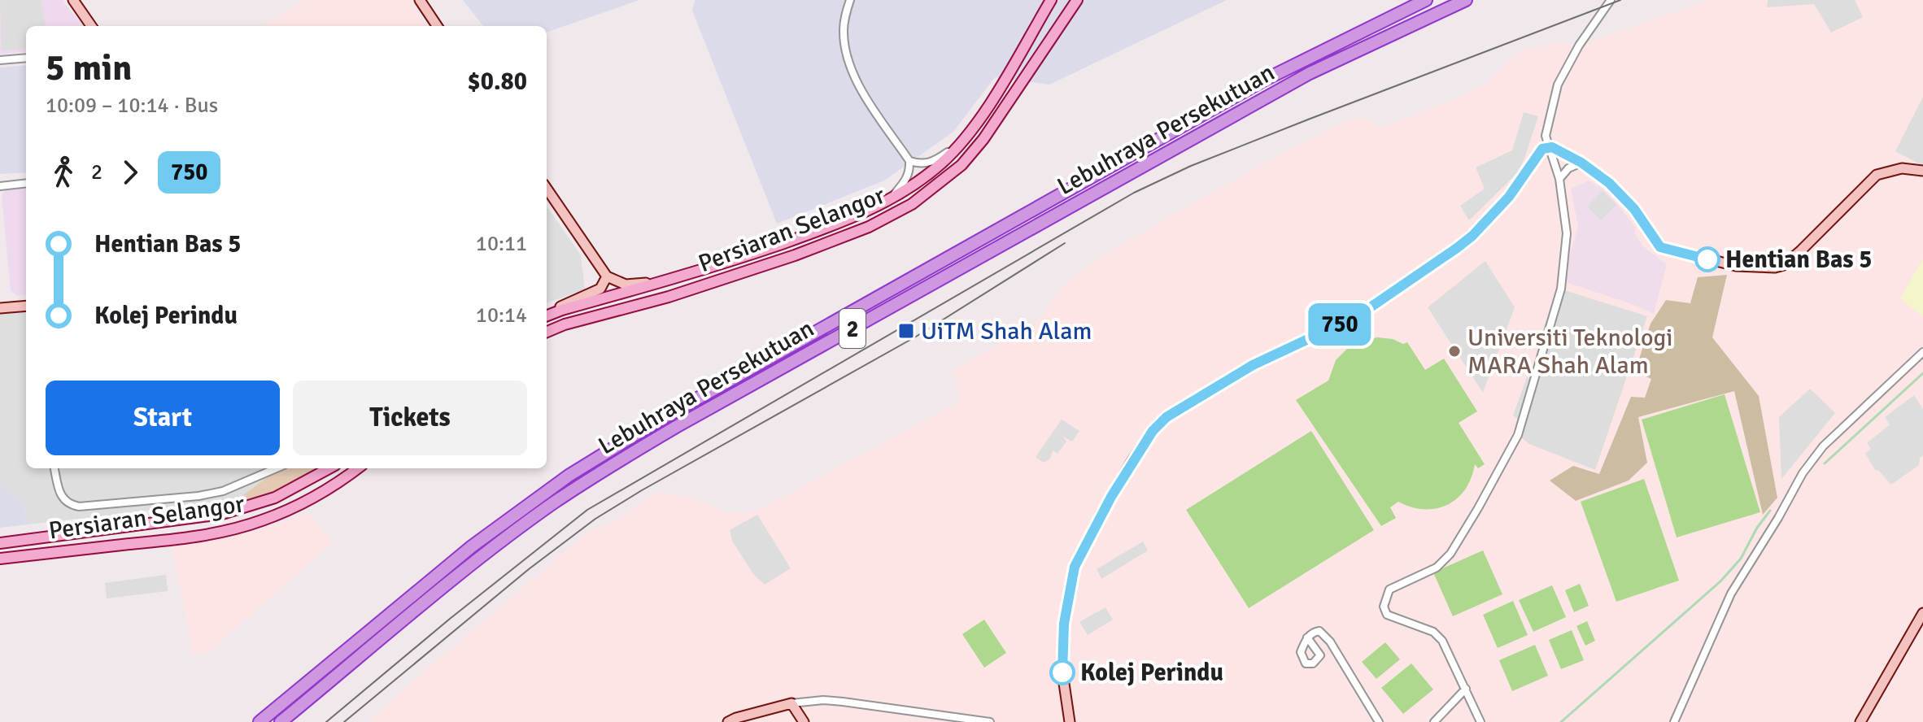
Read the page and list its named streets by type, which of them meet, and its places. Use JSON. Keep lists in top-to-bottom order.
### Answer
{
  "streets": {
    "highway": ["Lebuhraya Persekutuan", "2"],
    "main road": ["Persiaran Selangor"]
  },
  "places": {
    "other": ["Hentian Bas 5", "Universiti Teknologi MARA Shah Alam", "Kolej Perindu"],
    "transit": ["UiTM Shah Alam"]
  },
  "lines": ["bus line 750"],
  "page": {
    "on_map": "750",
    "heading": ["5 min", "10:09 – 10:14 · Bus", "$0.80"],
    "legs": ["2", "750"],
    "list": [
      {
        "name": "Hentian Bas 5",
        "value": "10:11"
      },
      {
        "name": "Kolej Perindu",
        "value": "10:14"
      }
    ],
    "buttons": ["Start", "Tickets"]
  }
}
